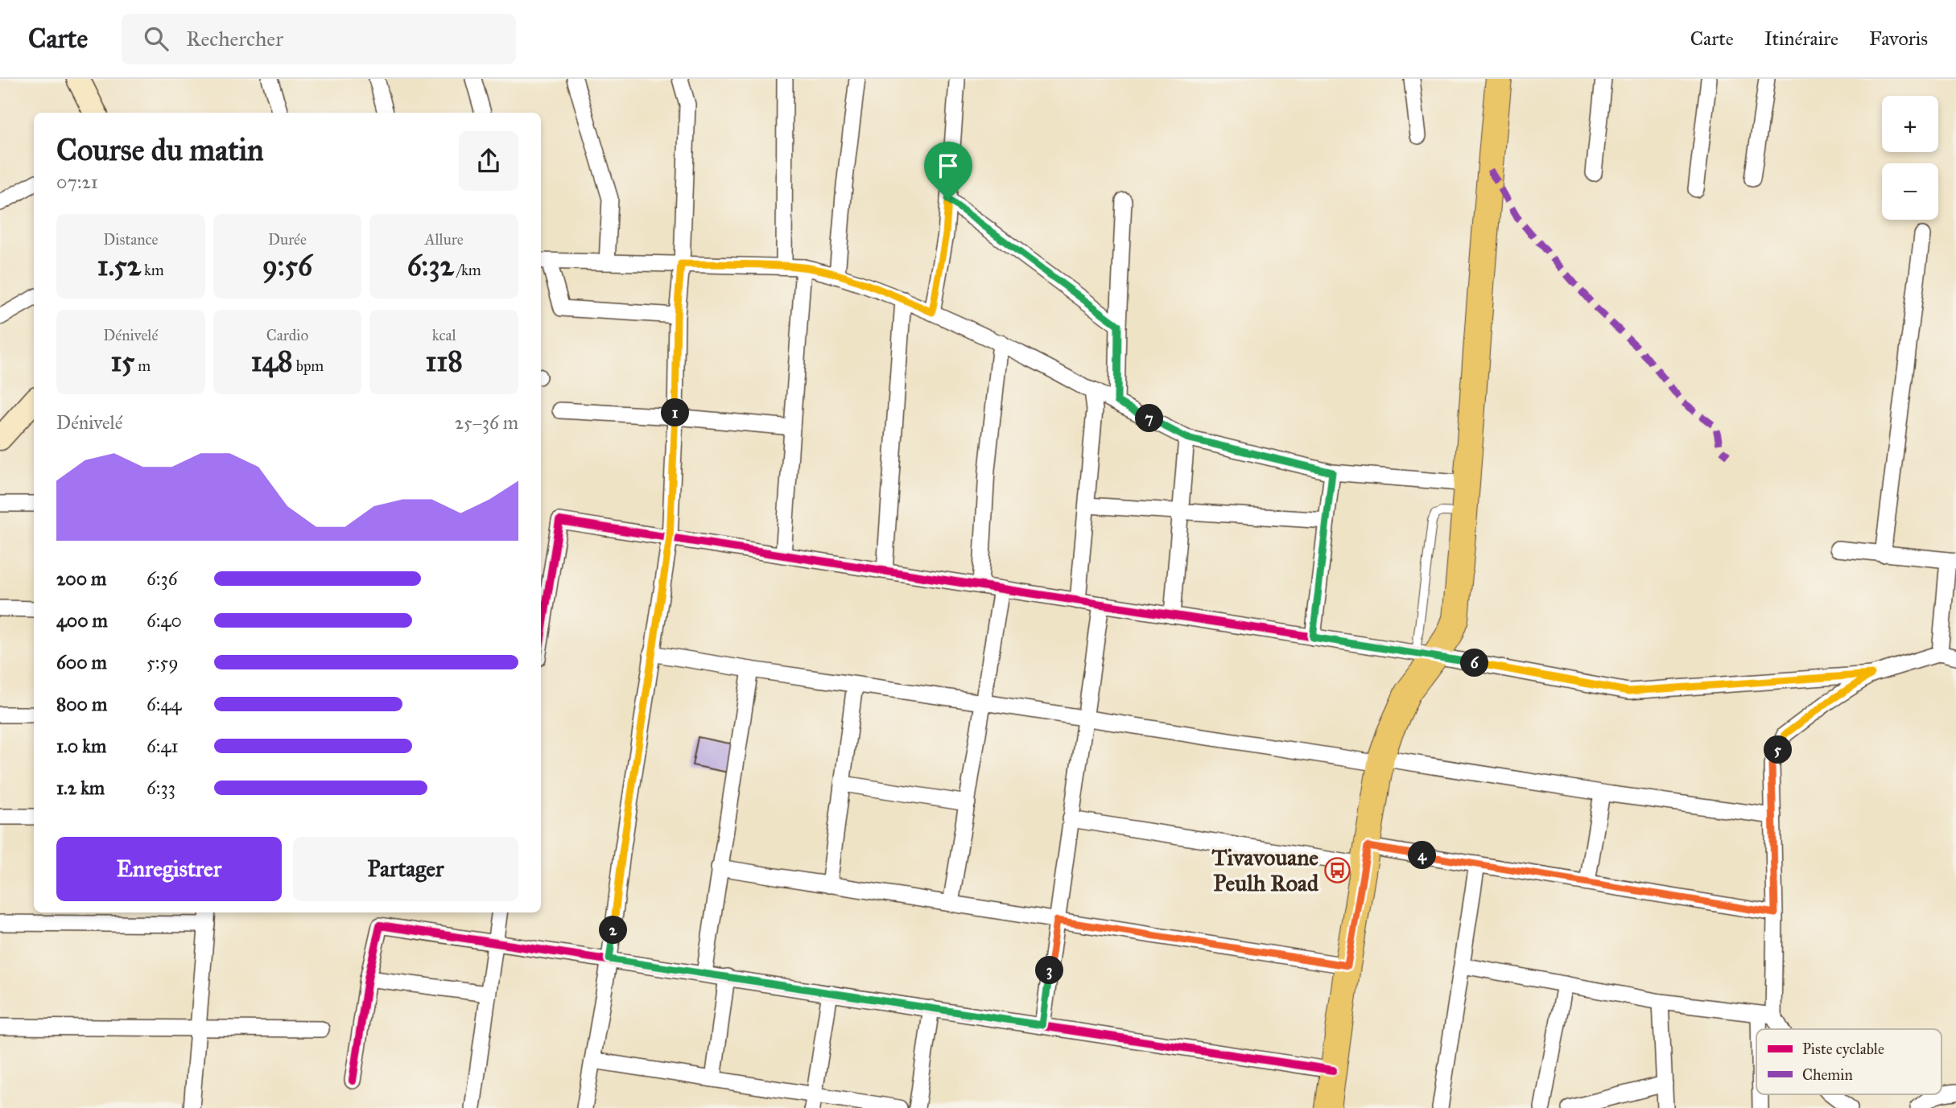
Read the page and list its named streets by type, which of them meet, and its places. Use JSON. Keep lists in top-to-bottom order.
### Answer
{
  "places": {
    "bus stop": ["Tivavouane Peulh Road"]
  },
  "legend": ["Piste cyclable", "Chemin"],
  "page": {
    "header": "Carte",
    "search": "Rechercher",
    "nav": ["Carte", "Itinéraire", "Favoris"],
    "map_buttons": ["+", "−"],
    "heading": ["Course du matin", "07:21"],
    "stats": [
      ["Distance", "1.52 km"],
      ["Durée", "9:56"],
      ["Allure", "6:32 /km"],
      ["Dénivelé", "15 m"],
      ["Cardio", "148 bpm"],
      ["kcal", "118"]
    ],
    "pins": [
      "1",
      "7",
      "6",
      "5",
      "4",
      "2",
      "3"
    ],
    "chart": ["Dénivelé", "25–36 m"],
    "list": [
      {
        "name": "200 m",
        "note": "6:36"
      },
      {
        "name": "400 m",
        "note": "6:40"
      },
      {
        "name": "600 m",
        "note": "5:59"
      },
      {
        "name": "800 m",
        "note": "6:44"
      },
      {
        "name": "1.0 km",
        "note": "6:41"
      },
      {
        "name": "1.2 km",
        "note": "6:33"
      }
    ],
    "buttons": ["Enregistrer", "Partager"]
  }
}
